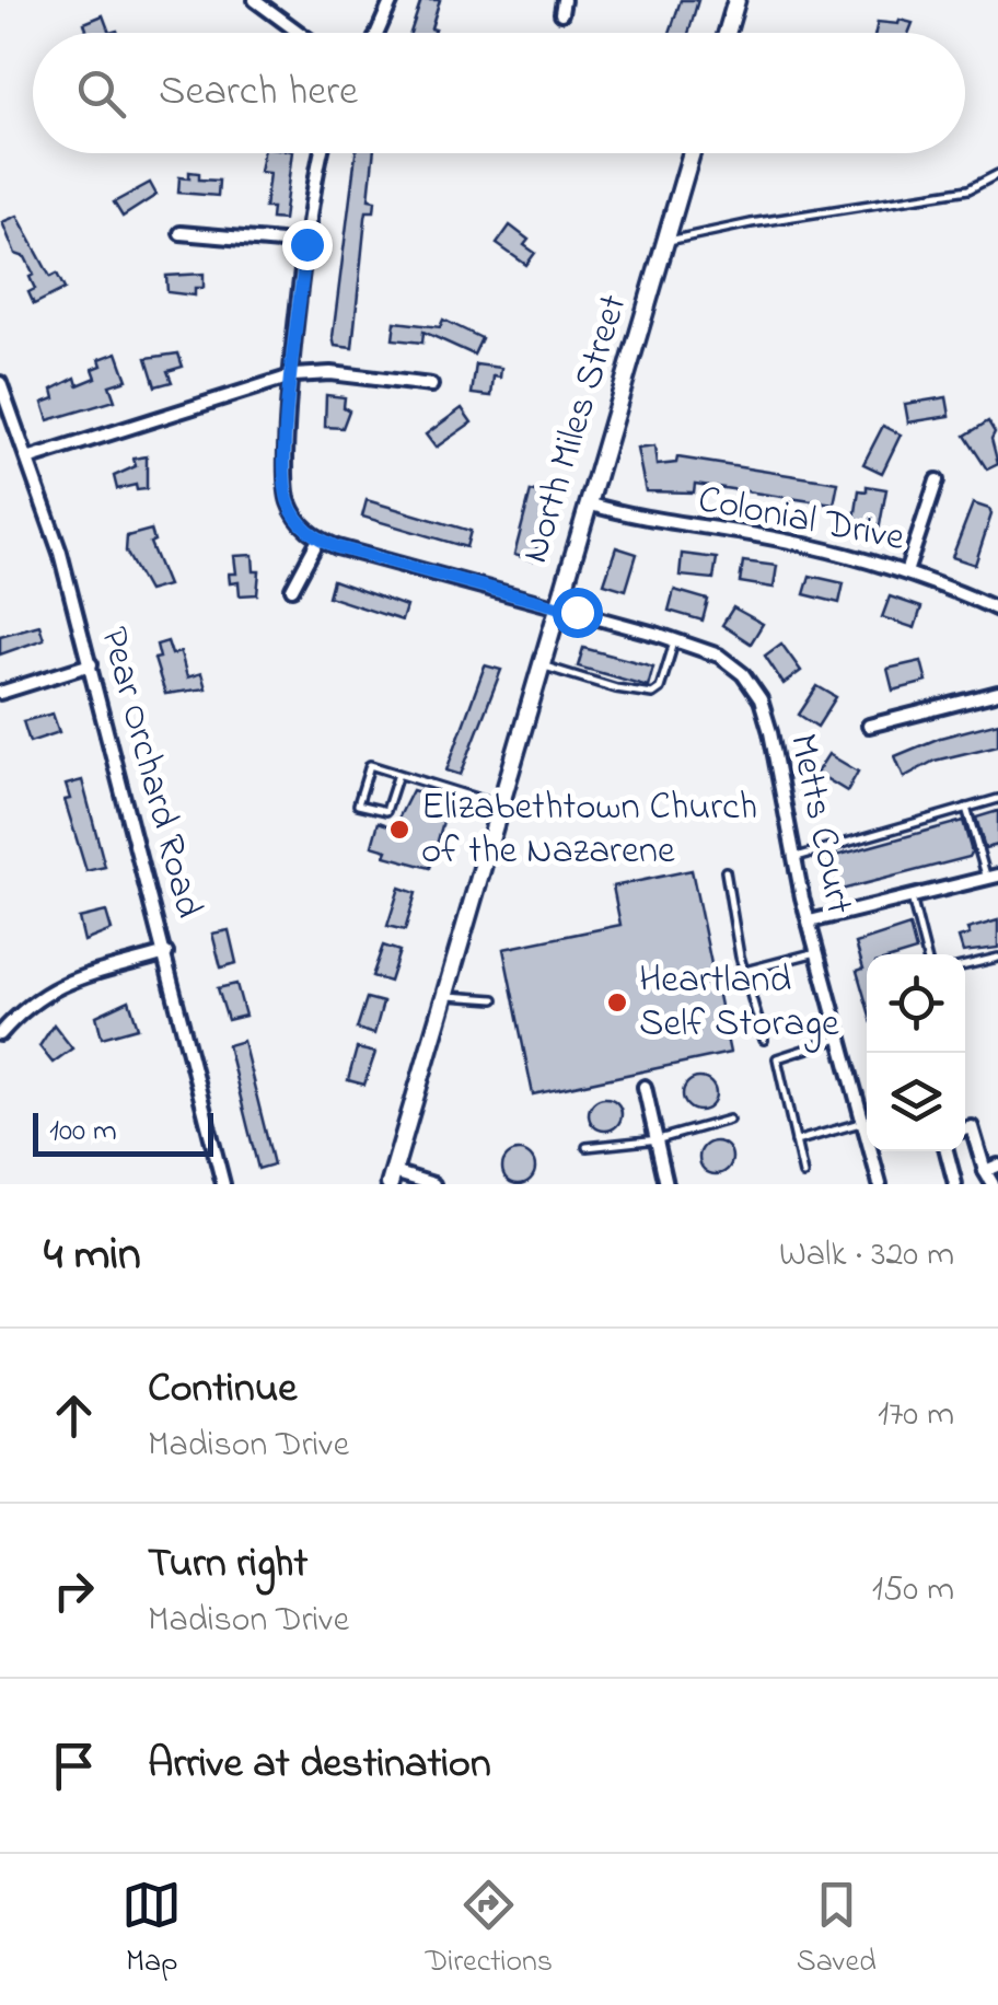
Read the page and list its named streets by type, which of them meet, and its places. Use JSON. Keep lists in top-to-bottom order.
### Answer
{
  "streets": {
    "main road": ["North Miles Street"],
    "street": ["Colonial Drive", "Pear Orchard Road", "Metts Court"]
  },
  "crossings": [
    ["North Miles Street", "Colonial Drive"],
    ["North Miles Street", "Metts Court"]
  ],
  "places": ["Elizabethtown Church of the Nazarene", "Heartland Self Storage"],
  "scale_bar": "100 m",
  "page": {
    "search": "Search here",
    "scale": "100 m",
    "heading": ["4 min", "Walk · 320 m"],
    "list": [
      ["Continue", "Madison Drive", "170 m"],
      ["Turn right", "Madison Drive", "150 m"],
      "Arrive at destination"
    ],
    "nav": ["Map", "Directions", "Saved"]
  }
}
